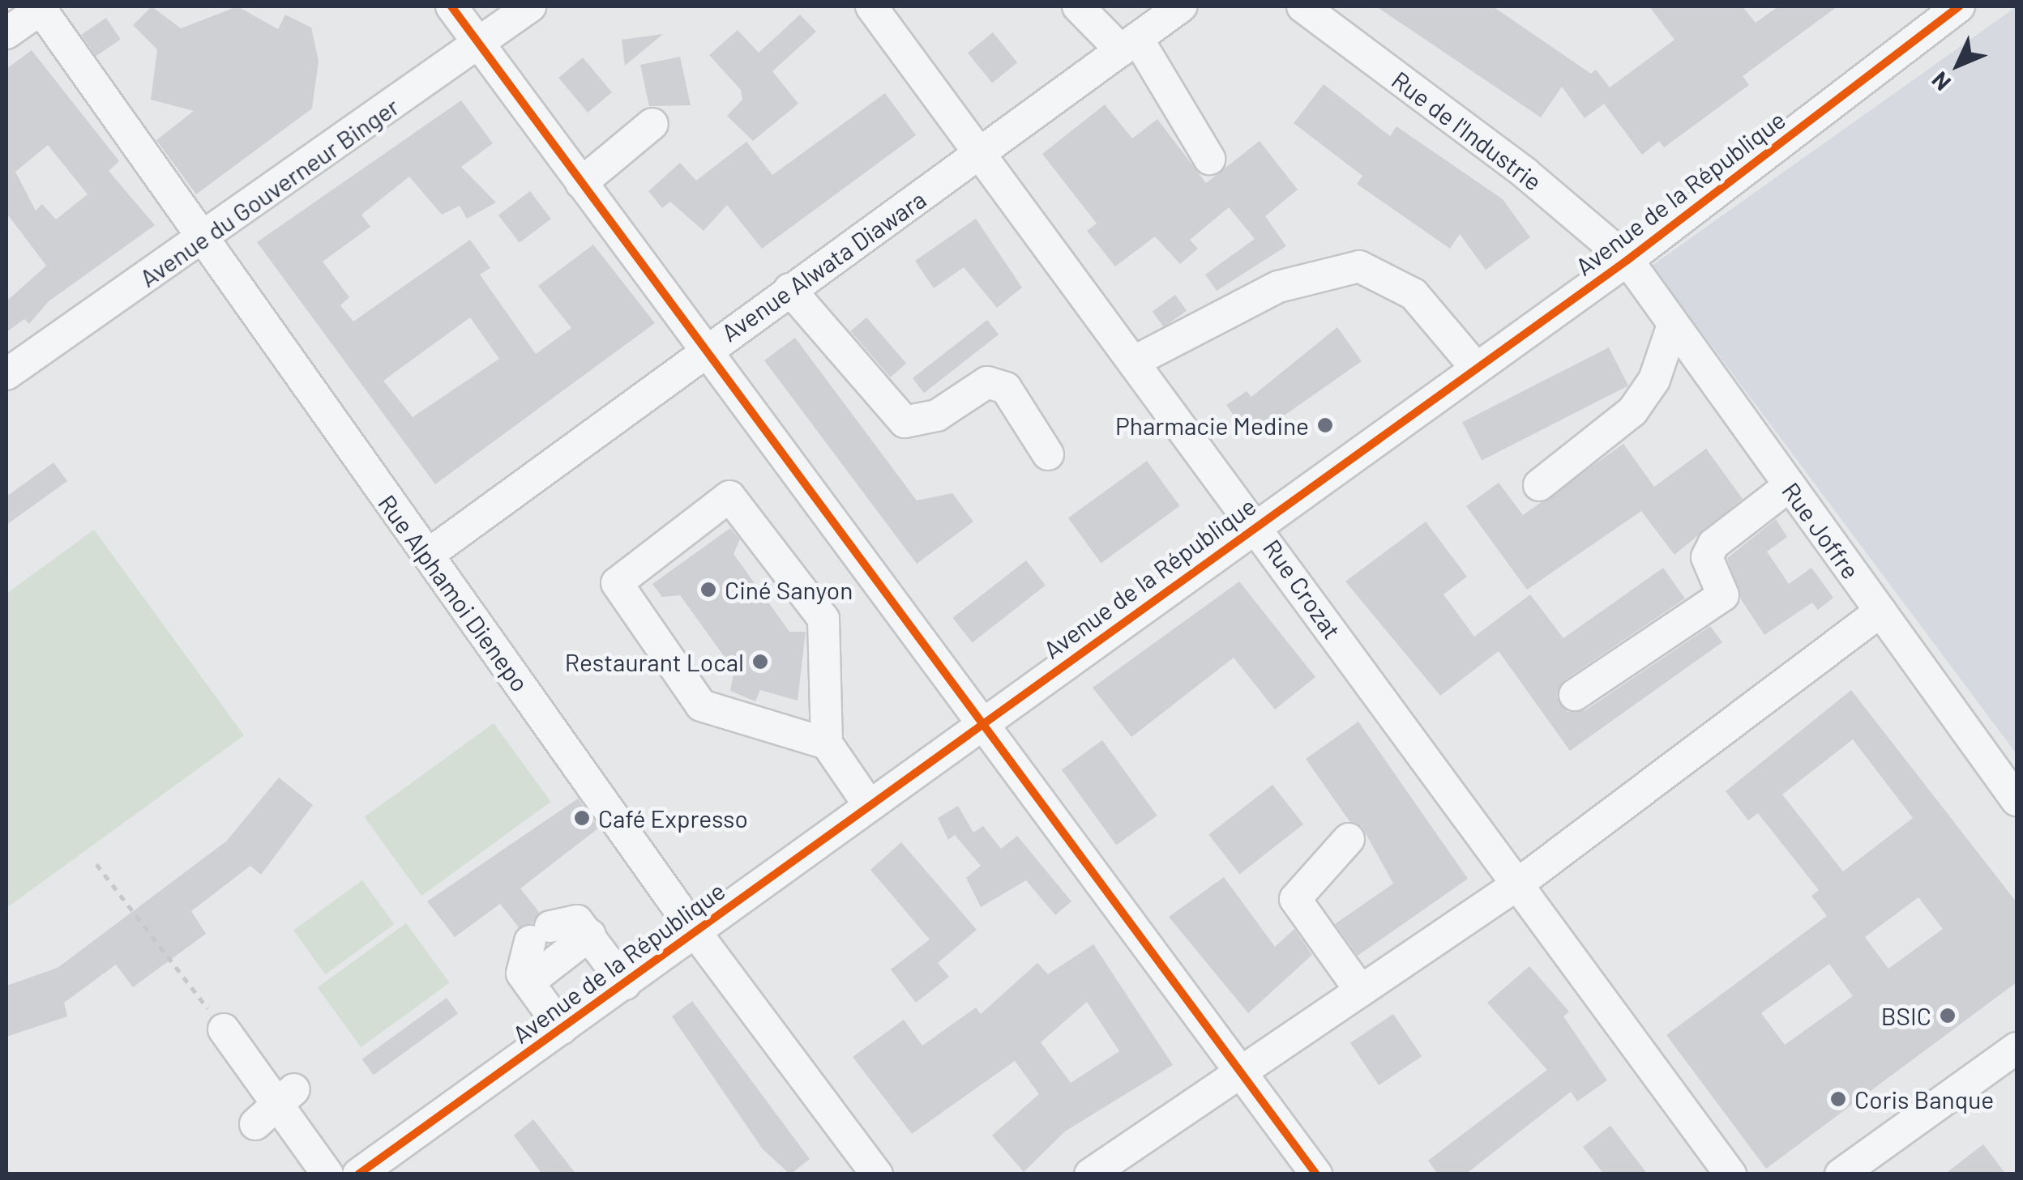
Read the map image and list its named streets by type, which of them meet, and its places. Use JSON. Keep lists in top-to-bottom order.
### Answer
{
  "streets": {
    "street": [
      "Rue de l'Industrie",
      "Avenue du Gouverneur Binger",
      "Avenue de la République",
      "Avenue Alwata Diawara",
      "Rue Joffre",
      "Rue Crozat",
      "Rue Alphamoi Dienepo"
    ]
  },
  "crossings": [
    ["Rue de l'Industrie", "Avenue de la République"],
    ["Rue de l'Industrie", "Rue Joffre"],
    ["Avenue du Gouverneur Binger", "Rue Alphamoi Dienepo"],
    ["Avenue de la République", "Rue Joffre"],
    ["Avenue de la République", "Rue Crozat"],
    ["Avenue de la République", "Rue Alphamoi Dienepo"],
    ["Avenue Alwata Diawara", "Rue Crozat"],
    ["Avenue Alwata Diawara", "Rue Alphamoi Dienepo"]
  ],
  "places": [
    "Pharmacie Medine",
    "Ciné Sanyon",
    "Restaurant Local",
    "Café Expresso",
    "BSIC",
    "Coris Banque"
  ],
  "north": "bottom left"
}
